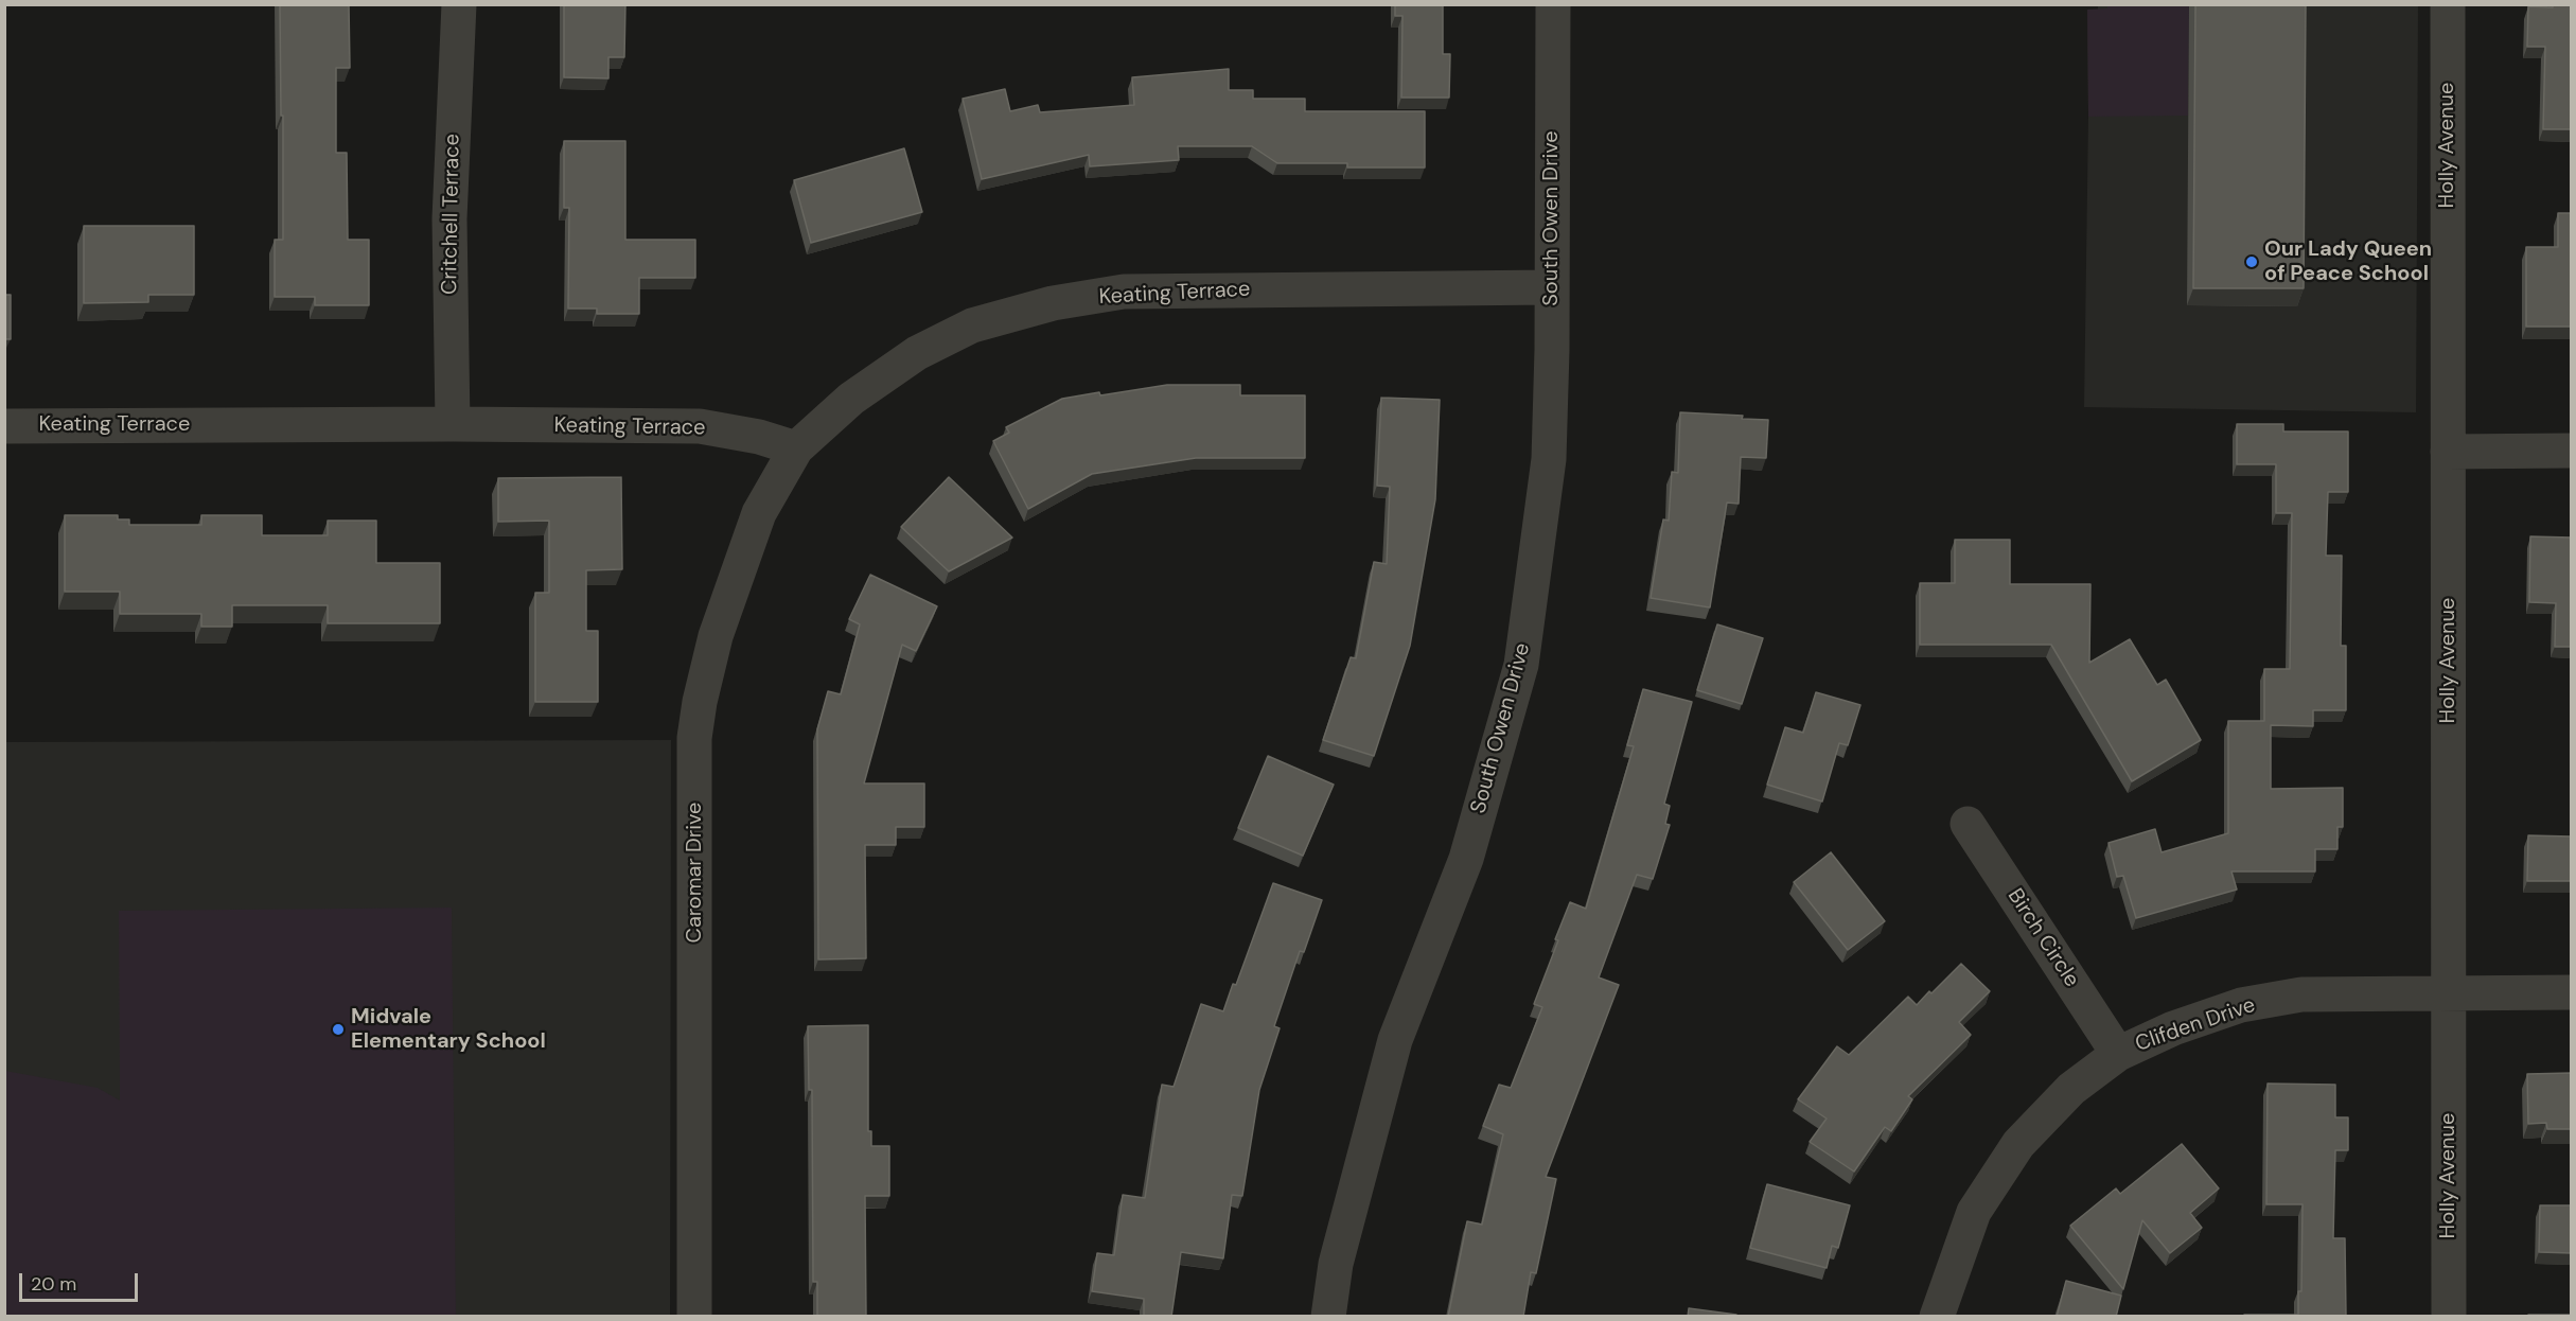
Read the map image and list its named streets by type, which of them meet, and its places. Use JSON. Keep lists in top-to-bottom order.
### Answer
{
  "streets": {
    "street": [
      "Holly Avenue",
      "Critchell Terrace",
      "South Owen Drive",
      "Keating Terrace",
      "Caromar Drive",
      "Birch Circle",
      "Clifden Drive"
    ]
  },
  "crossings": [
    ["Holly Avenue", "Clifden Drive"],
    ["Critchell Terrace", "Keating Terrace"],
    ["South Owen Drive", "Keating Terrace"],
    ["Keating Terrace", "Caromar Drive"],
    ["Birch Circle", "Clifden Drive"]
  ],
  "places": ["Our Lady Queen of Peace School", "Midvale Elementary School"],
  "scale_bar": "20 m"
}
